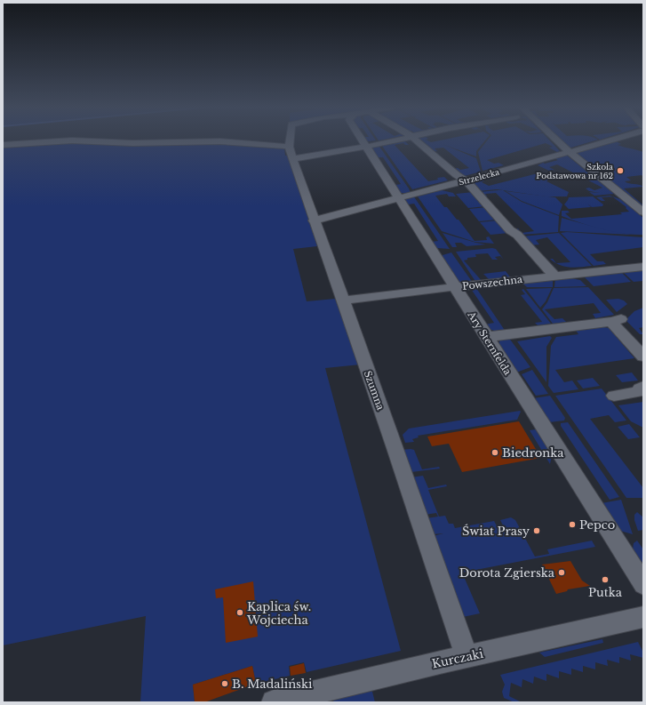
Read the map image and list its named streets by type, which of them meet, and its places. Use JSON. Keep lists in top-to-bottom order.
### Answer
{
  "streets": {
    "street": [
      "Strzelecka",
      "Powszechna",
      "Ary Sternfelda",
      "Szumna",
      "Kurczaki"
    ]
  },
  "crossings": [
    ["Strzelecka", "Ary Sternfelda"],
    ["Strzelecka", "Szumna"],
    ["Powszechna", "Ary Sternfelda"],
    ["Powszechna", "Szumna"],
    ["Szumna", "Kurczaki"]
  ],
  "places": [
    "Szkoła Podstawowa nr 162",
    "Biedronka",
    "Pepco",
    "Świat Prasy",
    "Dorota Zgierska",
    "Putka",
    "Kaplica św. Wojciecha",
    "B. Madaliński"
  ]
}
